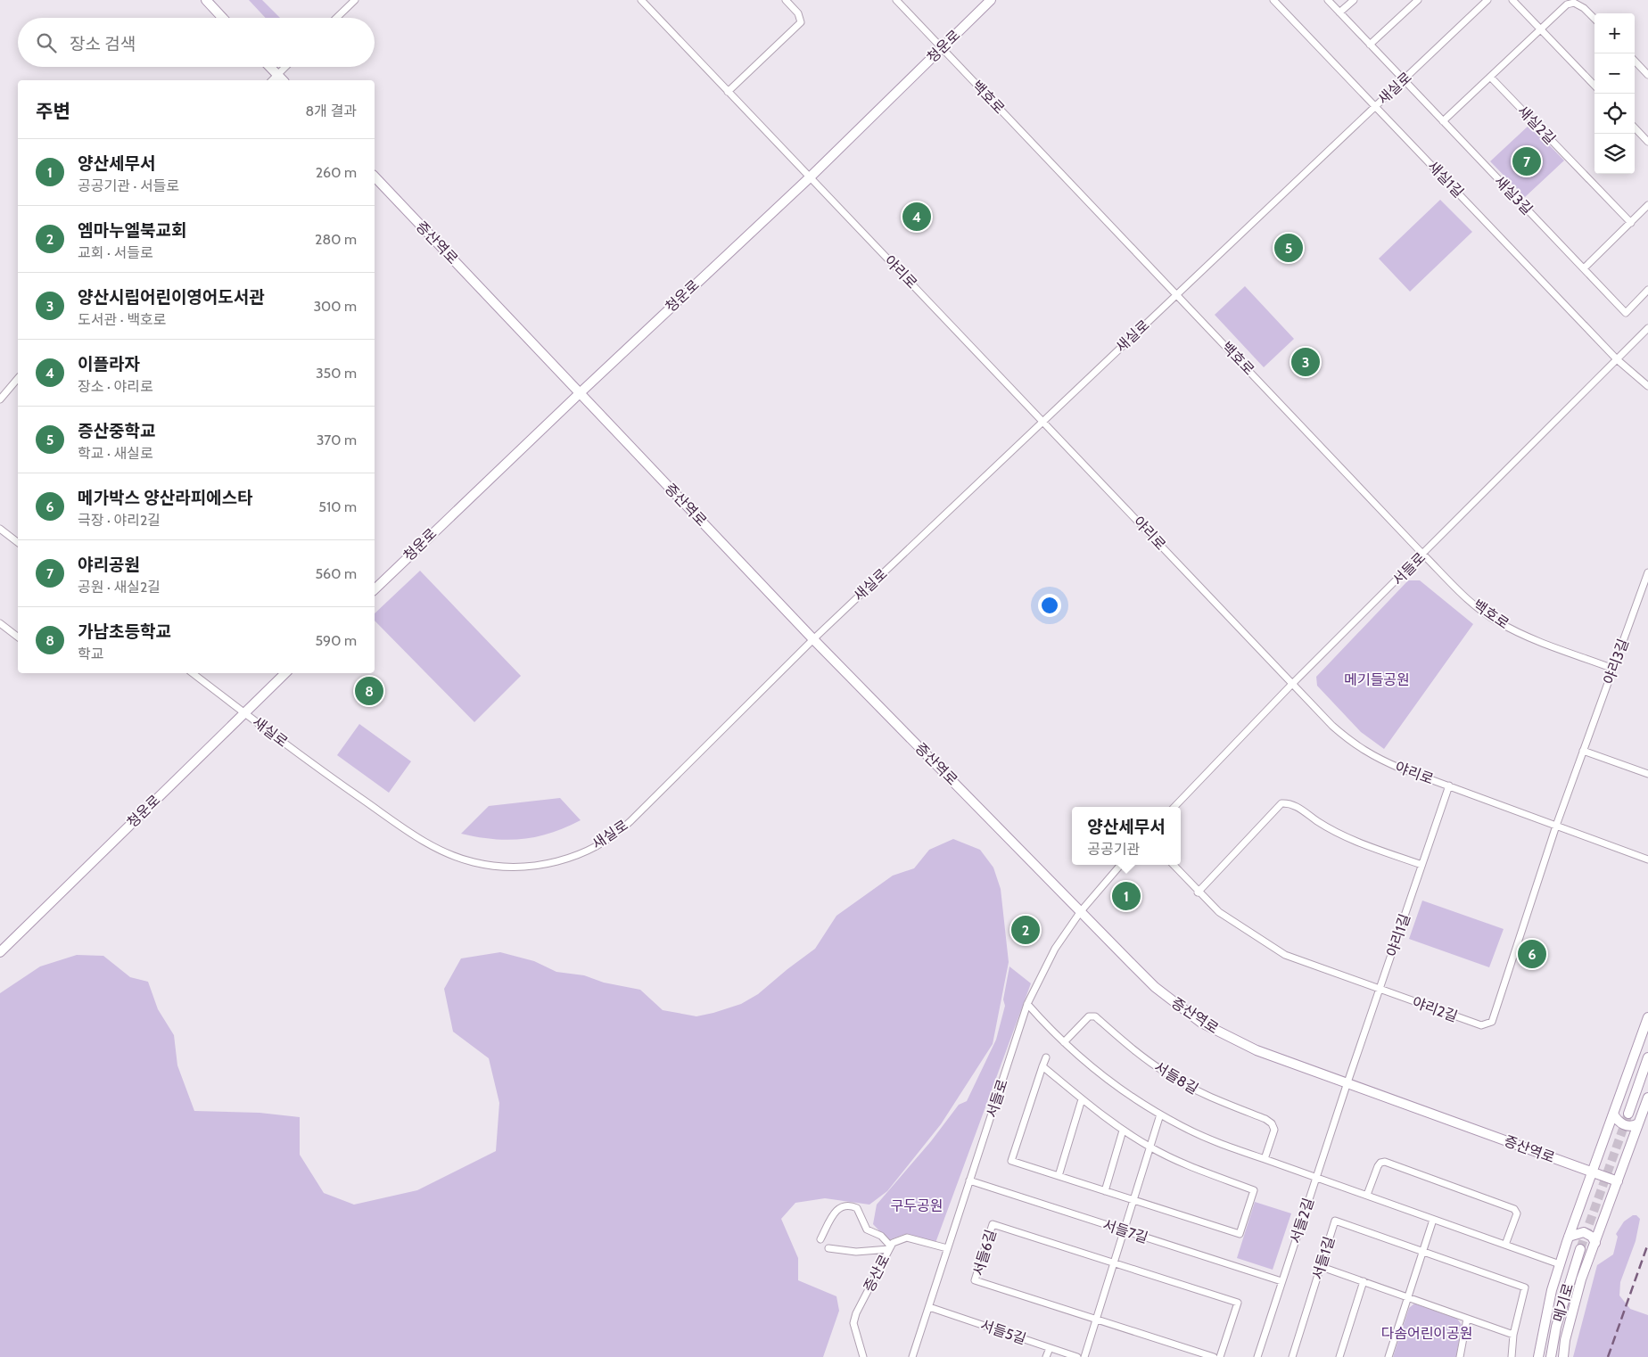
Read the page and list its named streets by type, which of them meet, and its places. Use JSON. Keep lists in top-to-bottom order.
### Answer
{
  "streets": {
    "street": [
      "청운로",
      "새실로",
      "백호로",
      "새실2길",
      "새실1길",
      "새실3길",
      "증산역로",
      "야리로",
      "서들로",
      "야리3길",
      "야리1길",
      "야리2길",
      "서들8길",
      "서들2길",
      "서들7길",
      "서들6길",
      "서들1길",
      "증산로",
      "메기로",
      "서들5길"
    ]
  },
  "crossings": [
    ["청운로", "새실로"],
    ["청운로", "백호로"],
    ["청운로", "증산역로"],
    ["청운로", "야리로"],
    ["새실로", "백호로"],
    ["새실로", "새실1길"],
    ["새실로", "새실3길"],
    ["새실로", "증산역로"],
    ["새실로", "야리로"],
    ["백호로", "서들로"],
    ["백호로", "야리3길"],
    ["새실1길", "서들로"],
    ["증산역로", "서들로"],
    ["증산역로", "야리1길"],
    ["증산역로", "서들2길"],
    ["야리로", "서들로"],
    ["야리로", "야리3길"],
    ["야리로", "야리1길"],
    ["야리로", "야리2길"],
    ["서들로", "서들7길"],
    ["서들로", "증산로"],
    ["서들로", "서들5길"],
    ["야리3길", "야리2길"],
    ["야리1길", "야리2길"],
    ["야리1길", "서들2길"],
    ["서들2길", "서들7길"]
  ],
  "parks": ["메기들공원", "구두공원", "다솜어린이공원"],
  "page": {
    "map_buttons": ["+", "−"],
    "search": "장소 검색",
    "heading": ["주변", "8개 결과"],
    "list": [
      {
        "mark": "1",
        "name": "양산세무서",
        "note": "공공기관 · 서들로",
        "value": "260 m"
      },
      {
        "mark": "2",
        "name": "엠마누엘북교회",
        "note": "교회 · 서들로",
        "value": "280 m"
      },
      {
        "mark": "3",
        "name": "양산시립어린이영어도서관",
        "note": "도서관 · 백호로",
        "value": "300 m"
      },
      {
        "mark": "4",
        "name": "이플라자",
        "note": "장소 · 야리로",
        "value": "350 m"
      },
      {
        "mark": "5",
        "name": "증산중학교",
        "note": "학교 · 새실로",
        "value": "370 m"
      },
      {
        "mark": "6",
        "name": "메가박스 양산라피에스타",
        "note": "극장 · 야리2길",
        "value": "510 m"
      },
      {
        "mark": "7",
        "name": "야리공원",
        "note": "공원 · 새실2길",
        "value": "560 m"
      },
      {
        "mark": "8",
        "name": "가남초등학교",
        "note": "학교",
        "value": "590 m"
      }
    ],
    "pins": [
      "7",
      "4",
      "5",
      "3",
      "8",
      "1",
      "2",
      "6"
    ],
    "popup": ["양산세무서", "공공기관"]
  }
}
